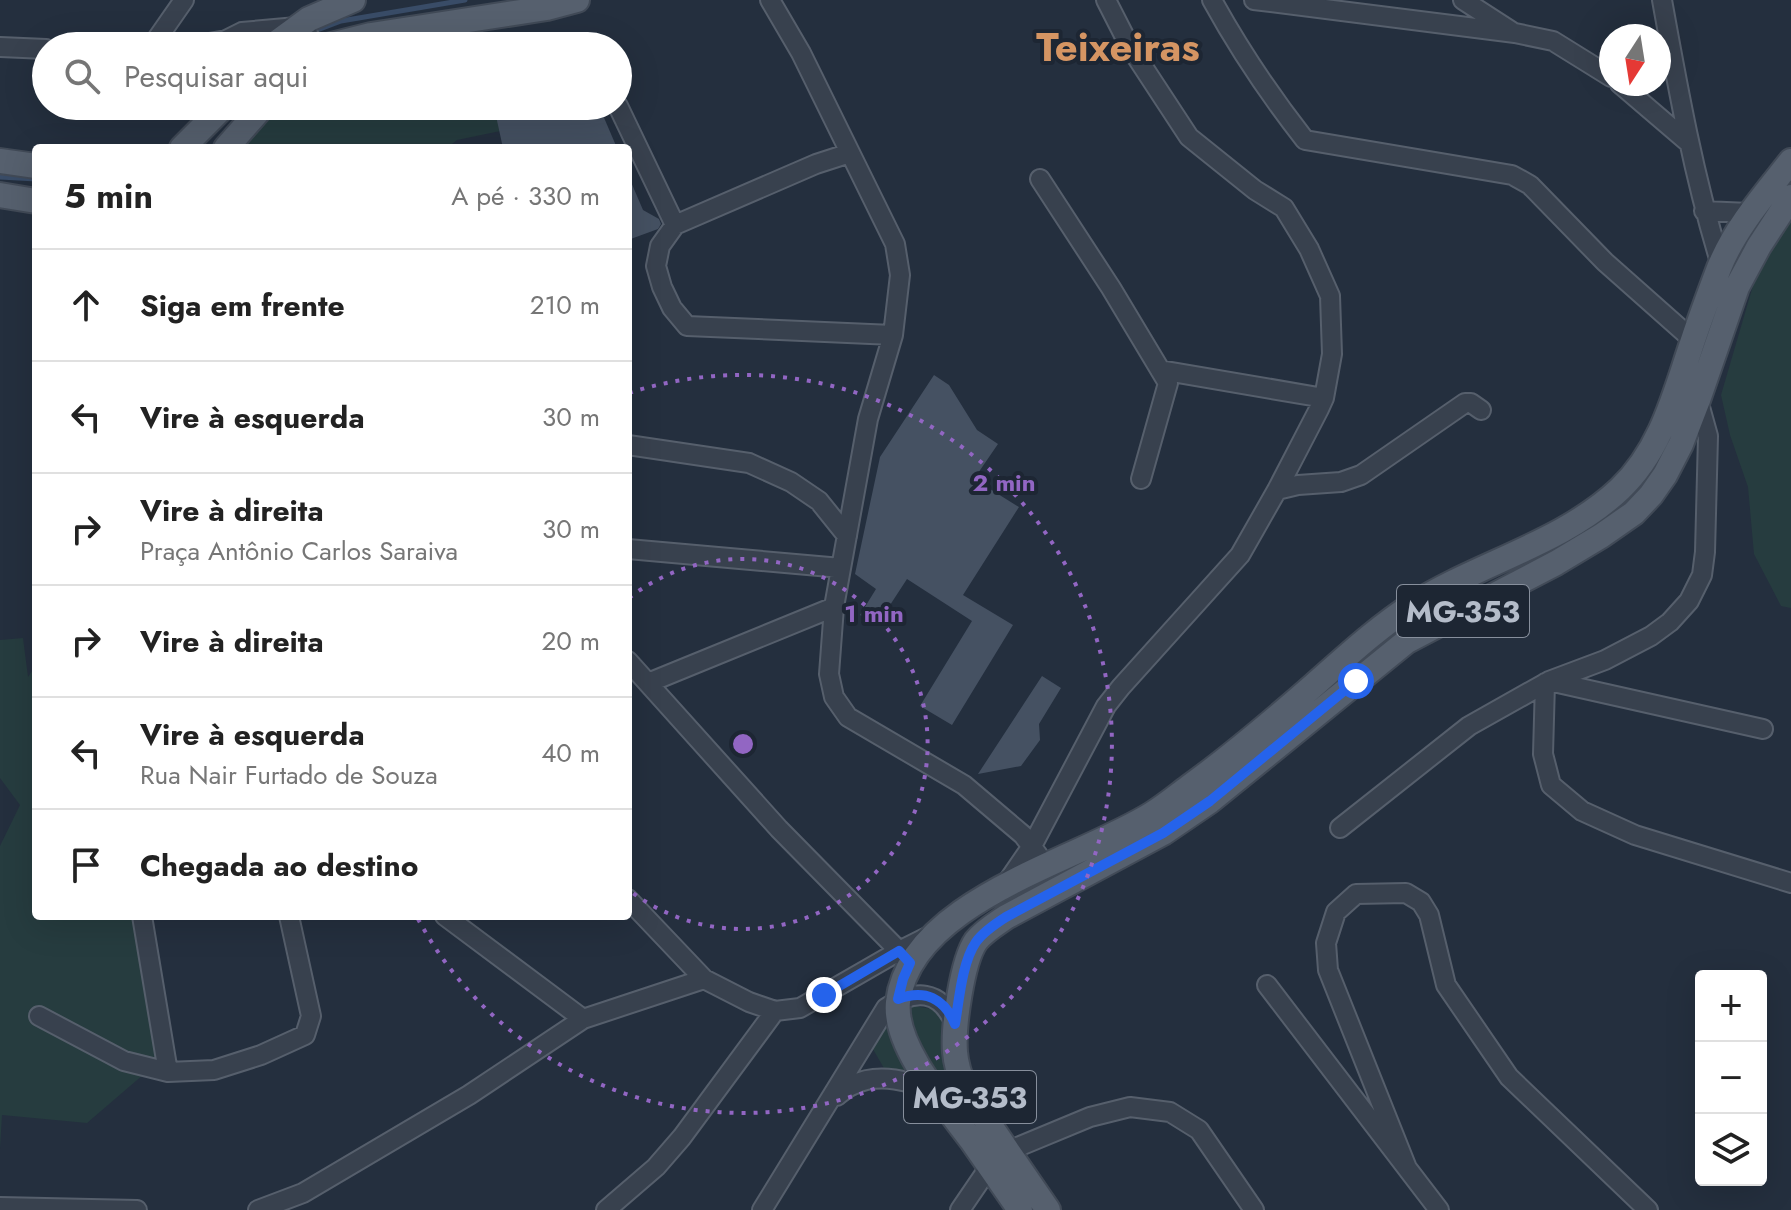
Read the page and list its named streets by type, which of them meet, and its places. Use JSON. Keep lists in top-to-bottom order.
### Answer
{
  "streets": {
    "main road": ["MG-353"]
  },
  "districts": ["Teixeiras"],
  "north": "bottom",
  "page": {
    "search": "Pesquisar aqui",
    "heading": ["5 min", "A pé · 330 m"],
    "list": [
      ["Siga em frente", "210 m"],
      ["Vire à esquerda", "30 m"],
      ["Vire à direita", "Praça Antônio Carlos Saraiva", "30 m"],
      ["Vire à direita", "20 m"],
      ["Vire à esquerda", "Rua Nair Furtado de Souza", "40 m"],
      "Chegada ao destino"
    ],
    "map_buttons": ["+", "−"]
  },
  "rings": ["2 min", "1 min"]
}
